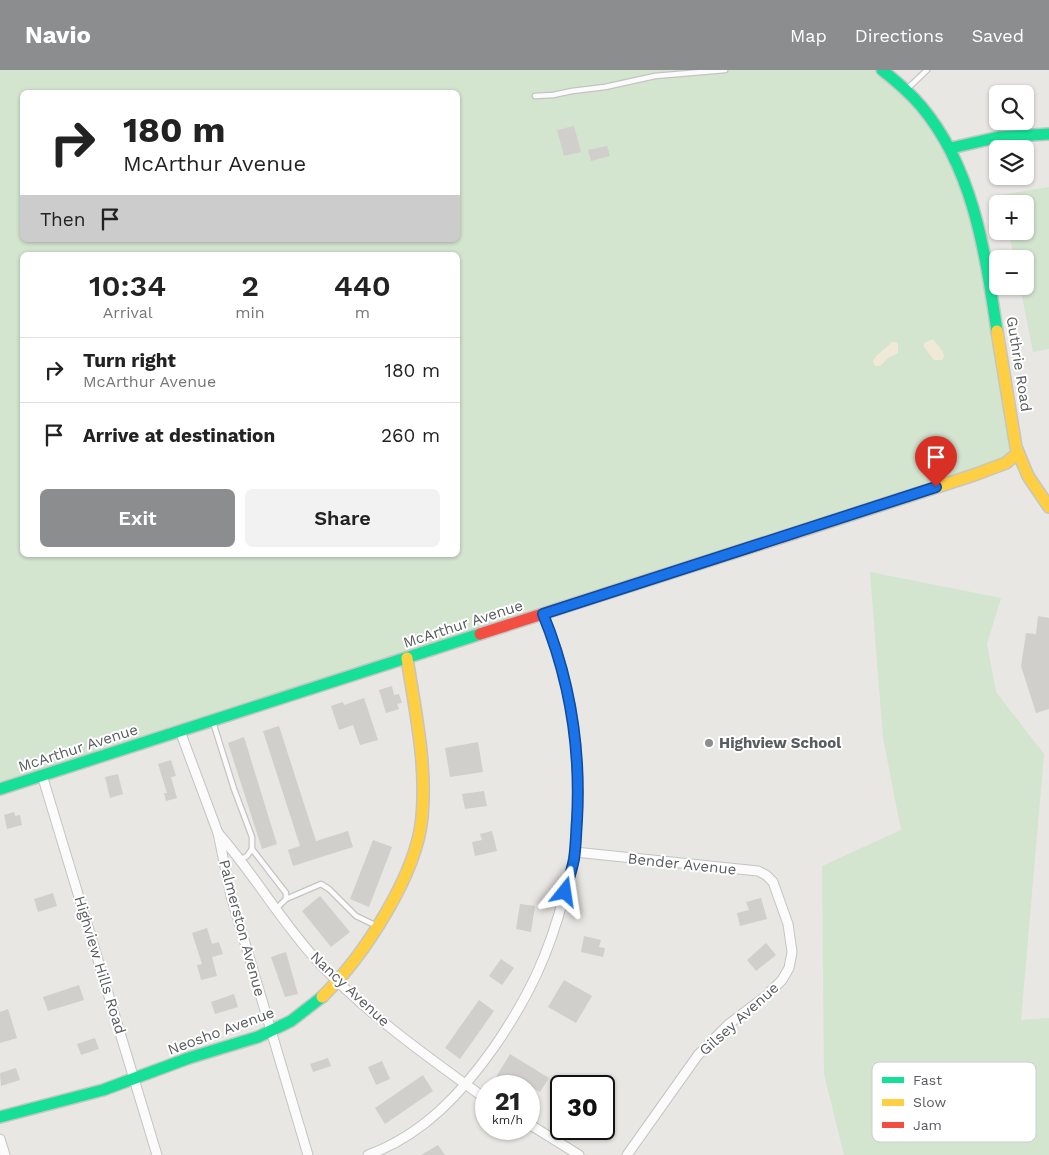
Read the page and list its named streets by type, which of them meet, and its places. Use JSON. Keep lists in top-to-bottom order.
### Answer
{
  "streets": {
    "street": [
      "Guthrie Road",
      "McArthur Avenue",
      "Bender Avenue",
      "Palmerston Avenue",
      "Highview Hills Road",
      "Nancy Avenue",
      "Gilsey Avenue",
      "Neosho Avenue"
    ]
  },
  "crossings": [
    ["Guthrie Road", "McArthur Avenue"],
    ["McArthur Avenue", "Palmerston Avenue"],
    ["McArthur Avenue", "Highview Hills Road"],
    ["McArthur Avenue", "Neosho Avenue"],
    ["Bender Avenue", "Gilsey Avenue"],
    ["Palmerston Avenue", "Nancy Avenue"],
    ["Palmerston Avenue", "Neosho Avenue"],
    ["Highview Hills Road", "Neosho Avenue"],
    ["Nancy Avenue", "Neosho Avenue"]
  ],
  "places": ["Highview School"],
  "legend": ["Fast", "Slow", "Jam"],
  "page": {
    "header": "Navio",
    "nav": ["Map", "Directions", "Saved"],
    "map_buttons": ["+", "−"],
    "turn": ["180 m", "McArthur Avenue"],
    "then": "Then",
    "eta": [
      "10:34",
      "Arrival",
      "2",
      "min",
      "440",
      "m"
    ],
    "list": [
      {
        "name": "Turn right",
        "note": "McArthur Avenue",
        "value": "180 m"
      },
      {
        "name": "Arrive at destination",
        "value": "260 m"
      }
    ],
    "buttons": ["Exit", "Share"],
    "speed": "21 km/h",
    "limit": "30"
  }
}
